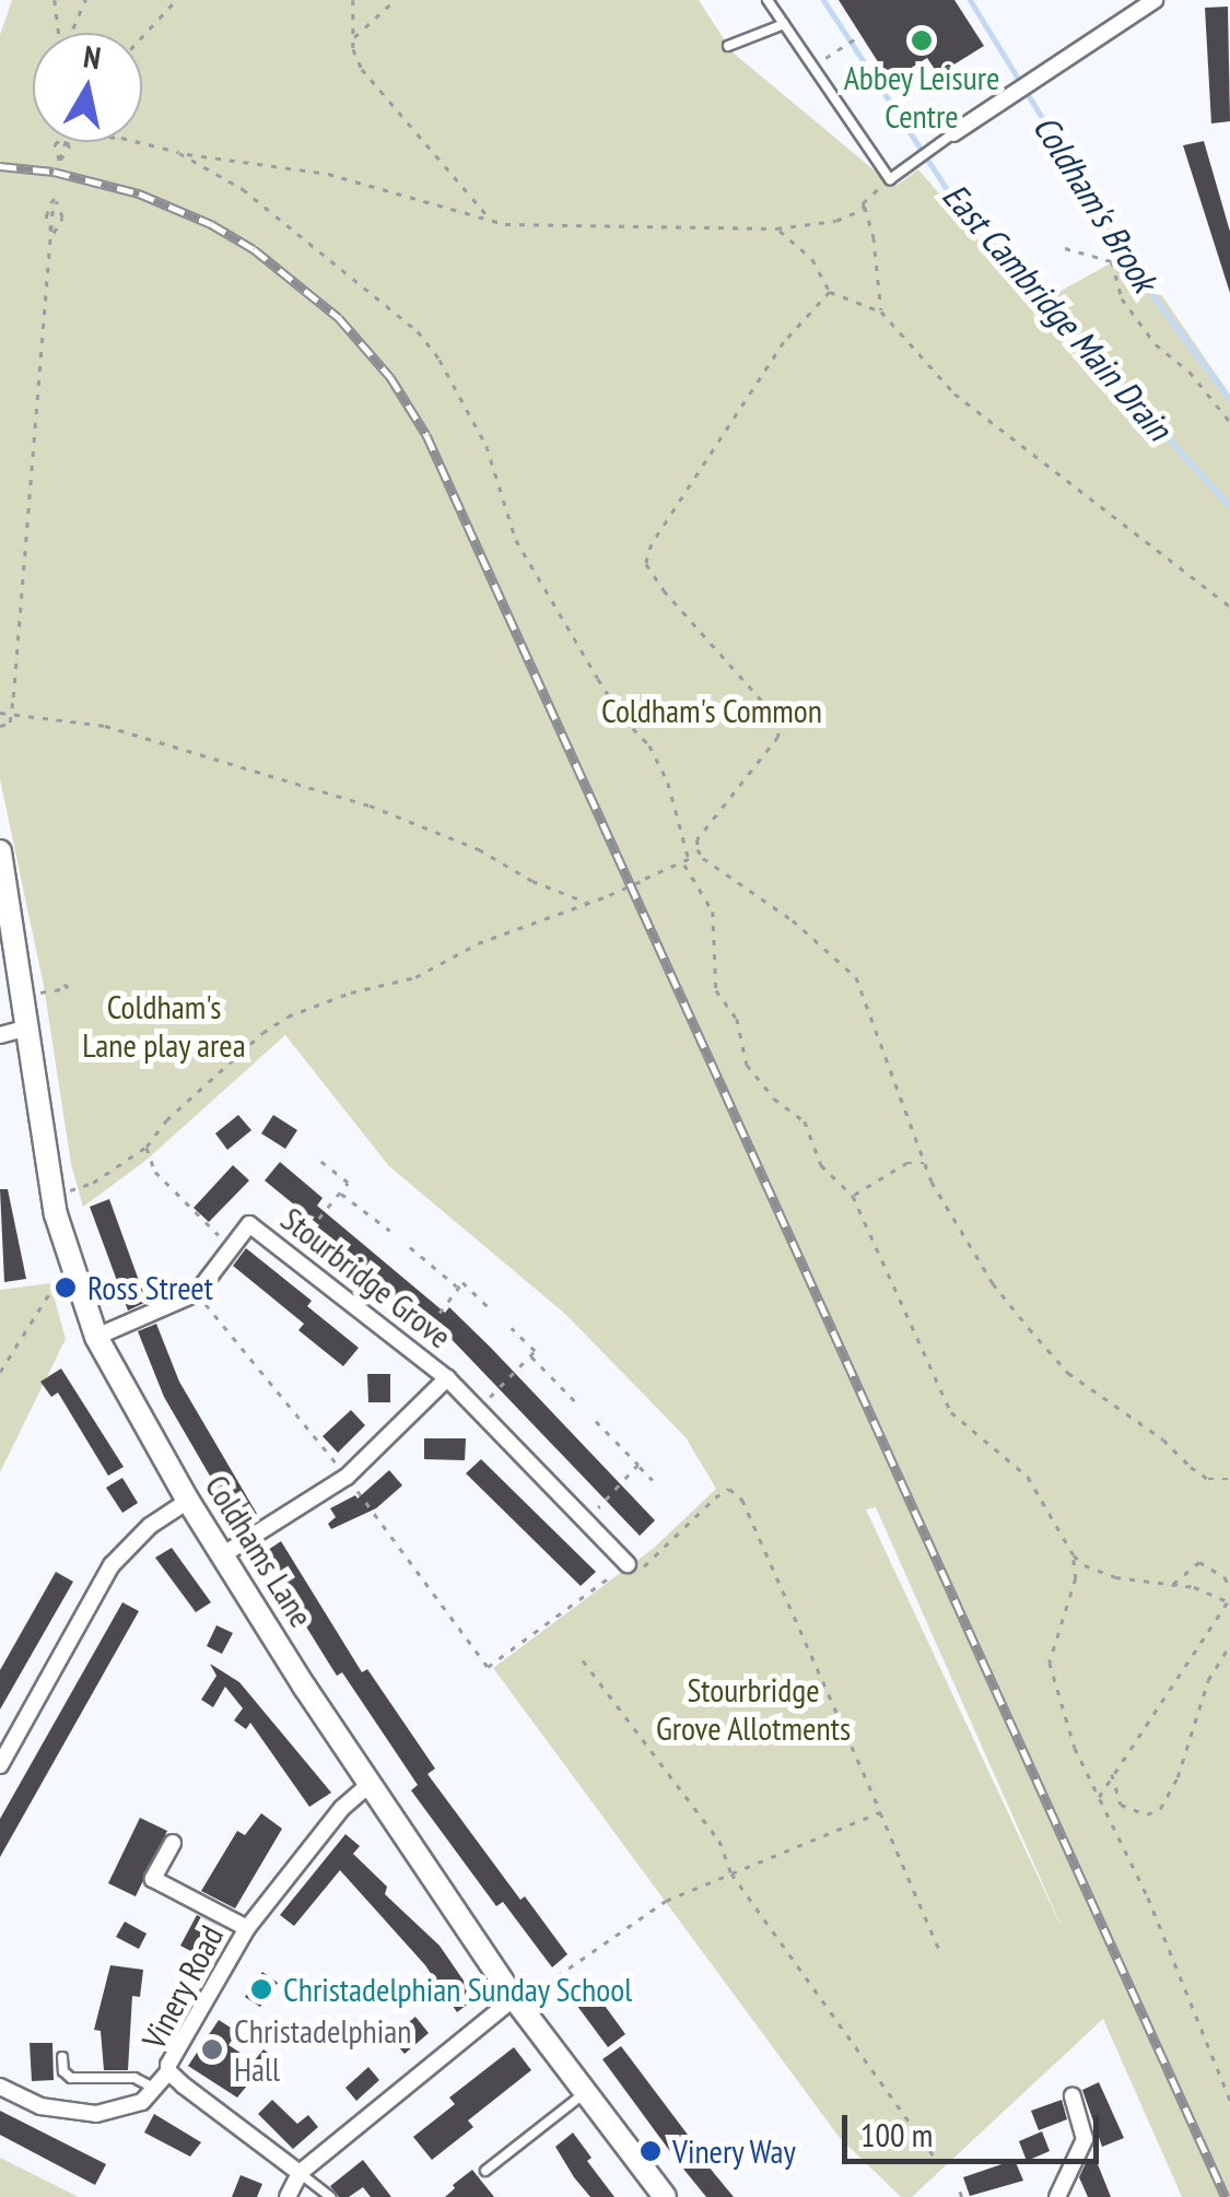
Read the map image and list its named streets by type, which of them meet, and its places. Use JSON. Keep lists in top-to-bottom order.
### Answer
{
  "streets": {
    "street": ["Stourbridge Grove", "Coldhams Lane", "Vinery Road"]
  },
  "crossings": [
    ["Stourbridge Grove", "Coldhams Lane"],
    ["Coldhams Lane", "Vinery Road"]
  ],
  "water": ["Coldham's Brook", "East Cambridge Main Drain"],
  "parks": ["Coldham's Common", "Coldham's Lane play area", "Stourbridge Grove Allotments"],
  "places": [
    "Abbey Leisure Centre",
    "Ross Street",
    "Christadelphian Sunday School",
    "Christadelphian Hall",
    "Vinery Way"
  ],
  "scale_bar": "100 m",
  "north": "top"
}
